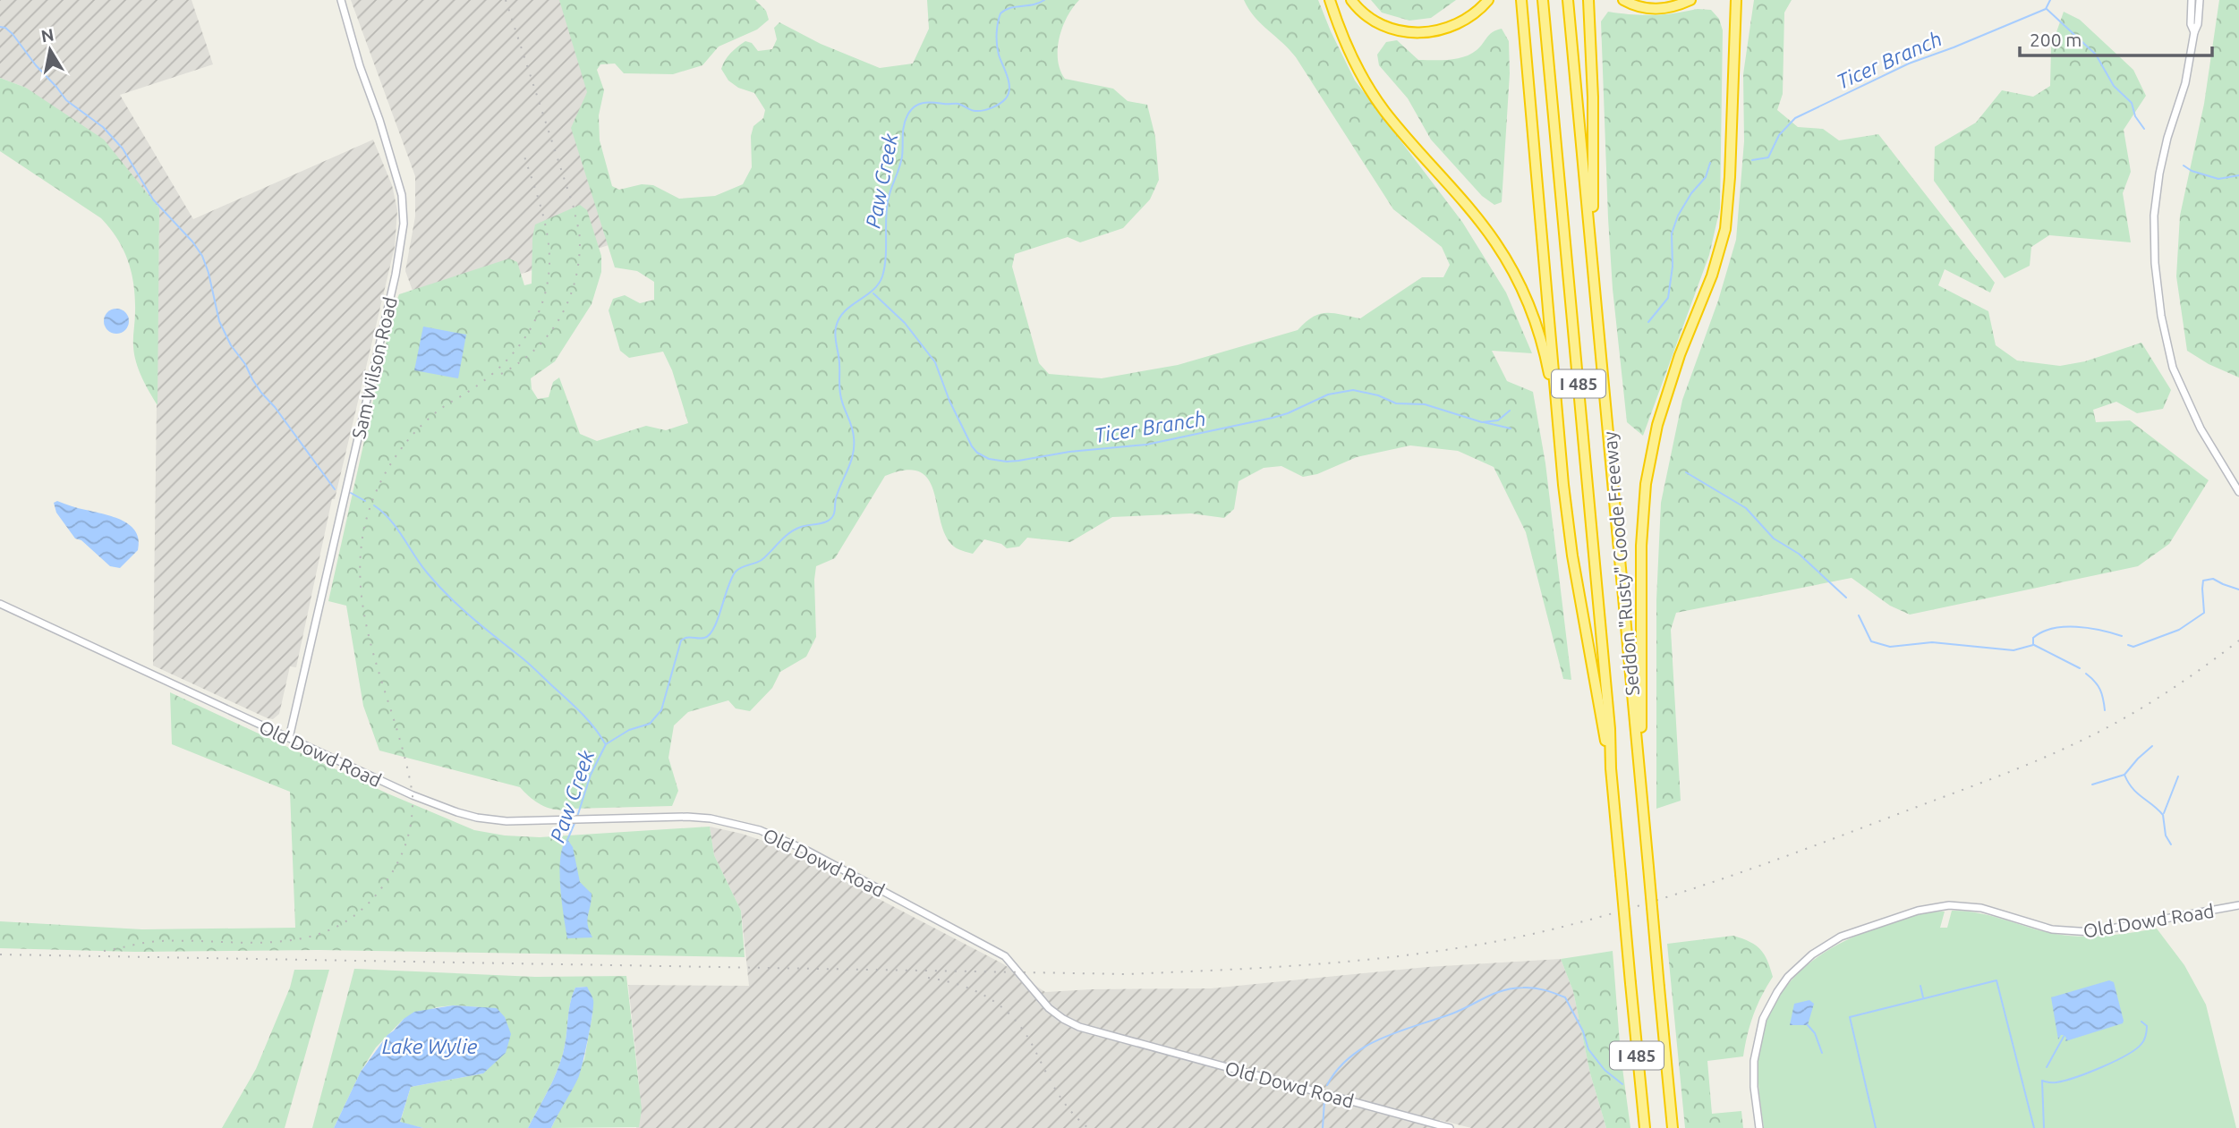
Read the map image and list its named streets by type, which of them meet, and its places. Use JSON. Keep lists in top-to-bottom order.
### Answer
{
  "streets": {
    "highway": ["I 485", "Seddon \"Rusty\" Goode Freeway"],
    "street": ["Sam Wilson Road", "Old Dowd Road"]
  },
  "crossings": [
    ["Sam Wilson Road", "Old Dowd Road"]
  ],
  "water": ["Ticer Branch", "Paw Creek", "Lake Wylie"],
  "scale_bar": "200 m",
  "north": "top"
}
